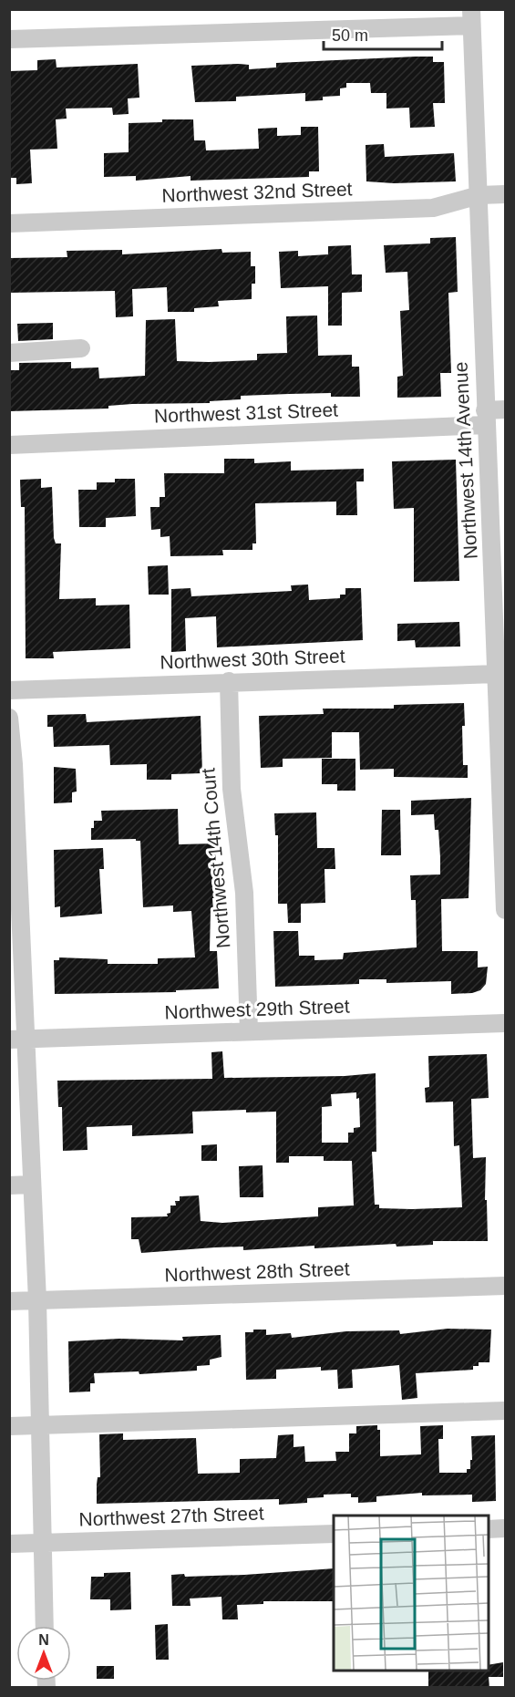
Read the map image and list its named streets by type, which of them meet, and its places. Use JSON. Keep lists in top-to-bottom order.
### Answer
{
  "streets": {
    "street": [
      "Northwest 32nd Street",
      "Northwest 31st Street",
      "Northwest 14th Avenue",
      "Northwest 30th Street",
      "Northwest 14th Court",
      "Northwest 29th Street",
      "Northwest 28th Street",
      "Northwest 27th Street"
    ]
  },
  "crossings": [
    ["Northwest 32nd Street", "Northwest 14th Avenue"],
    ["Northwest 31st Street", "Northwest 14th Avenue"],
    ["Northwest 14th Avenue", "Northwest 30th Street"],
    ["Northwest 30th Street", "Northwest 14th Court"],
    ["Northwest 14th Court", "Northwest 29th Street"]
  ],
  "scale_bar": "50 m",
  "north": "top"
}
